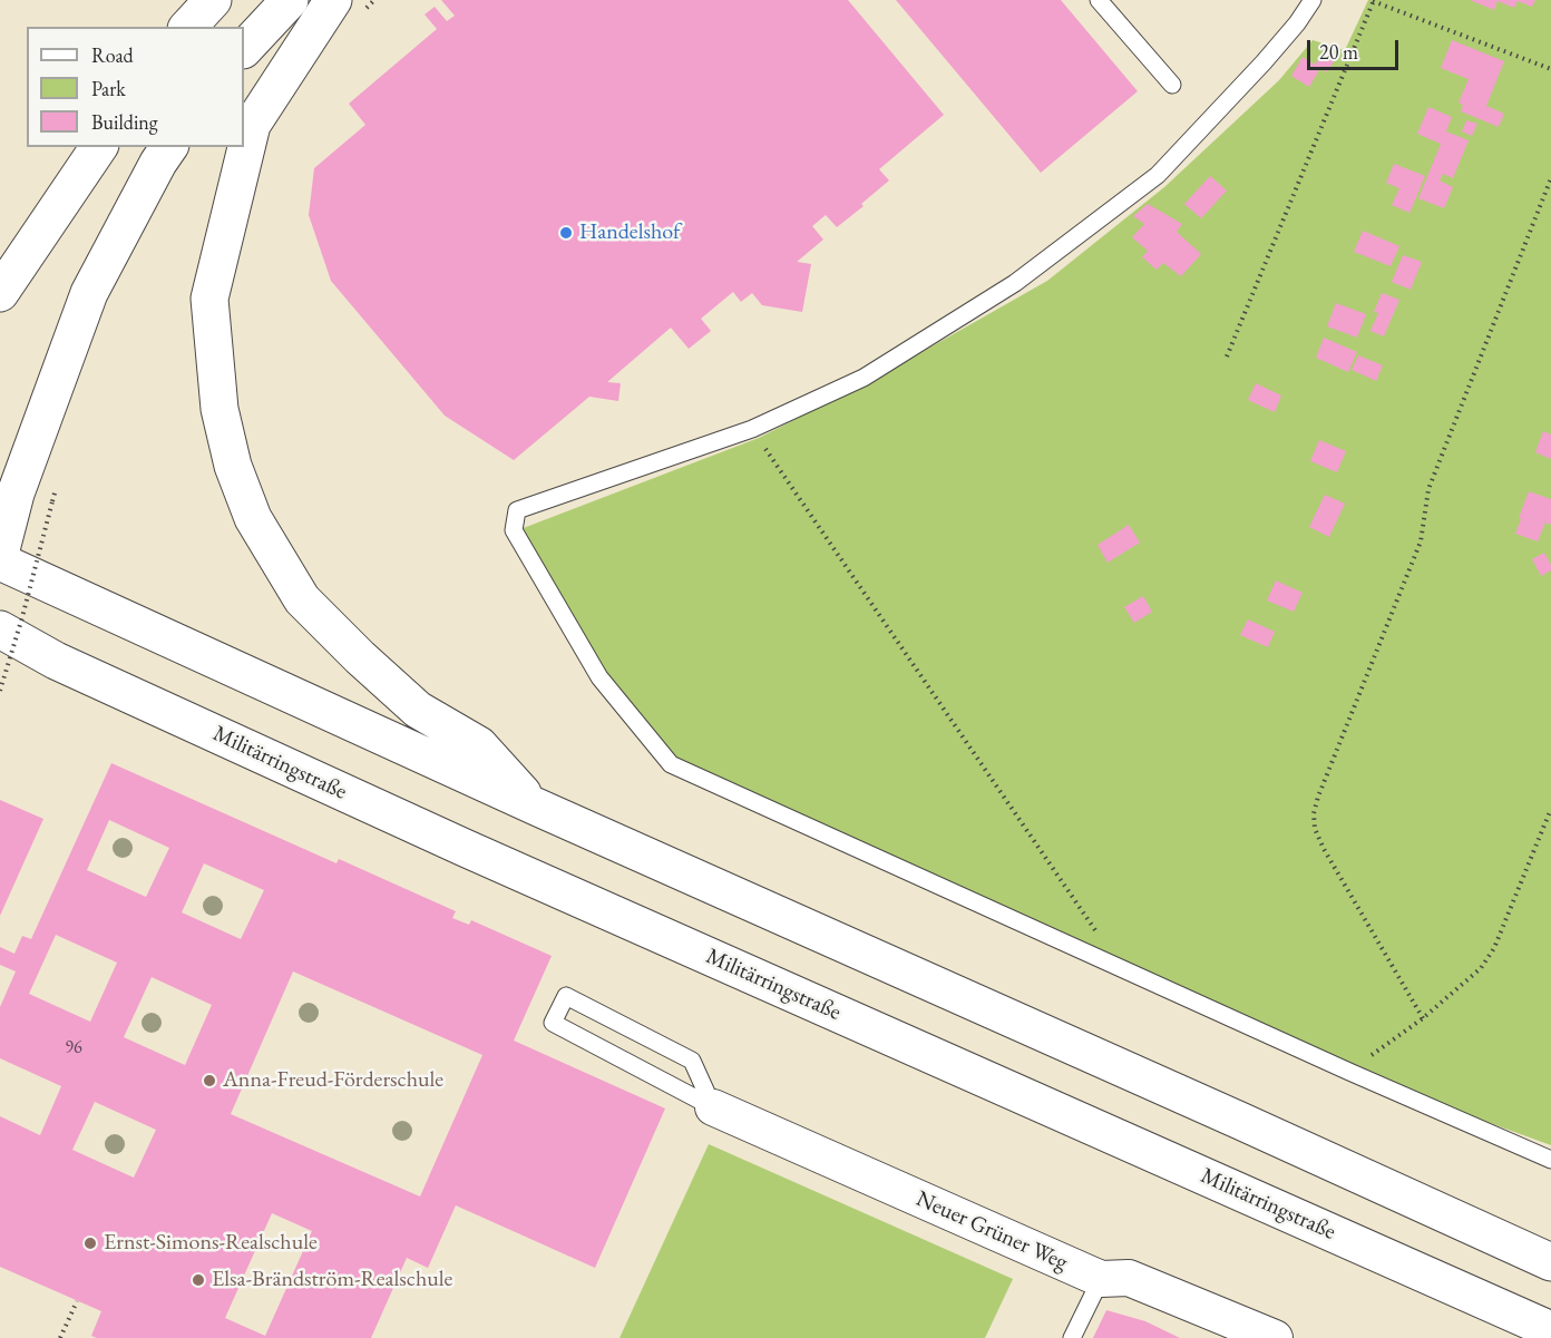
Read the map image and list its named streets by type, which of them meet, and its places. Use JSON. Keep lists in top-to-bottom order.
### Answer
{
  "streets": {
    "main road": ["Militärringstraße"],
    "street": ["Neuer Grüner Weg"]
  },
  "places": [
    "Handelshof",
    "Anna-Freud-Förderschule",
    "Ernst-Simons-Realschule",
    "Elsa-Brändström-Realschule"
  ],
  "house_numbers": ["96"],
  "legend": ["Road", "Park", "Building"],
  "scale_bar": "20 m"
}
